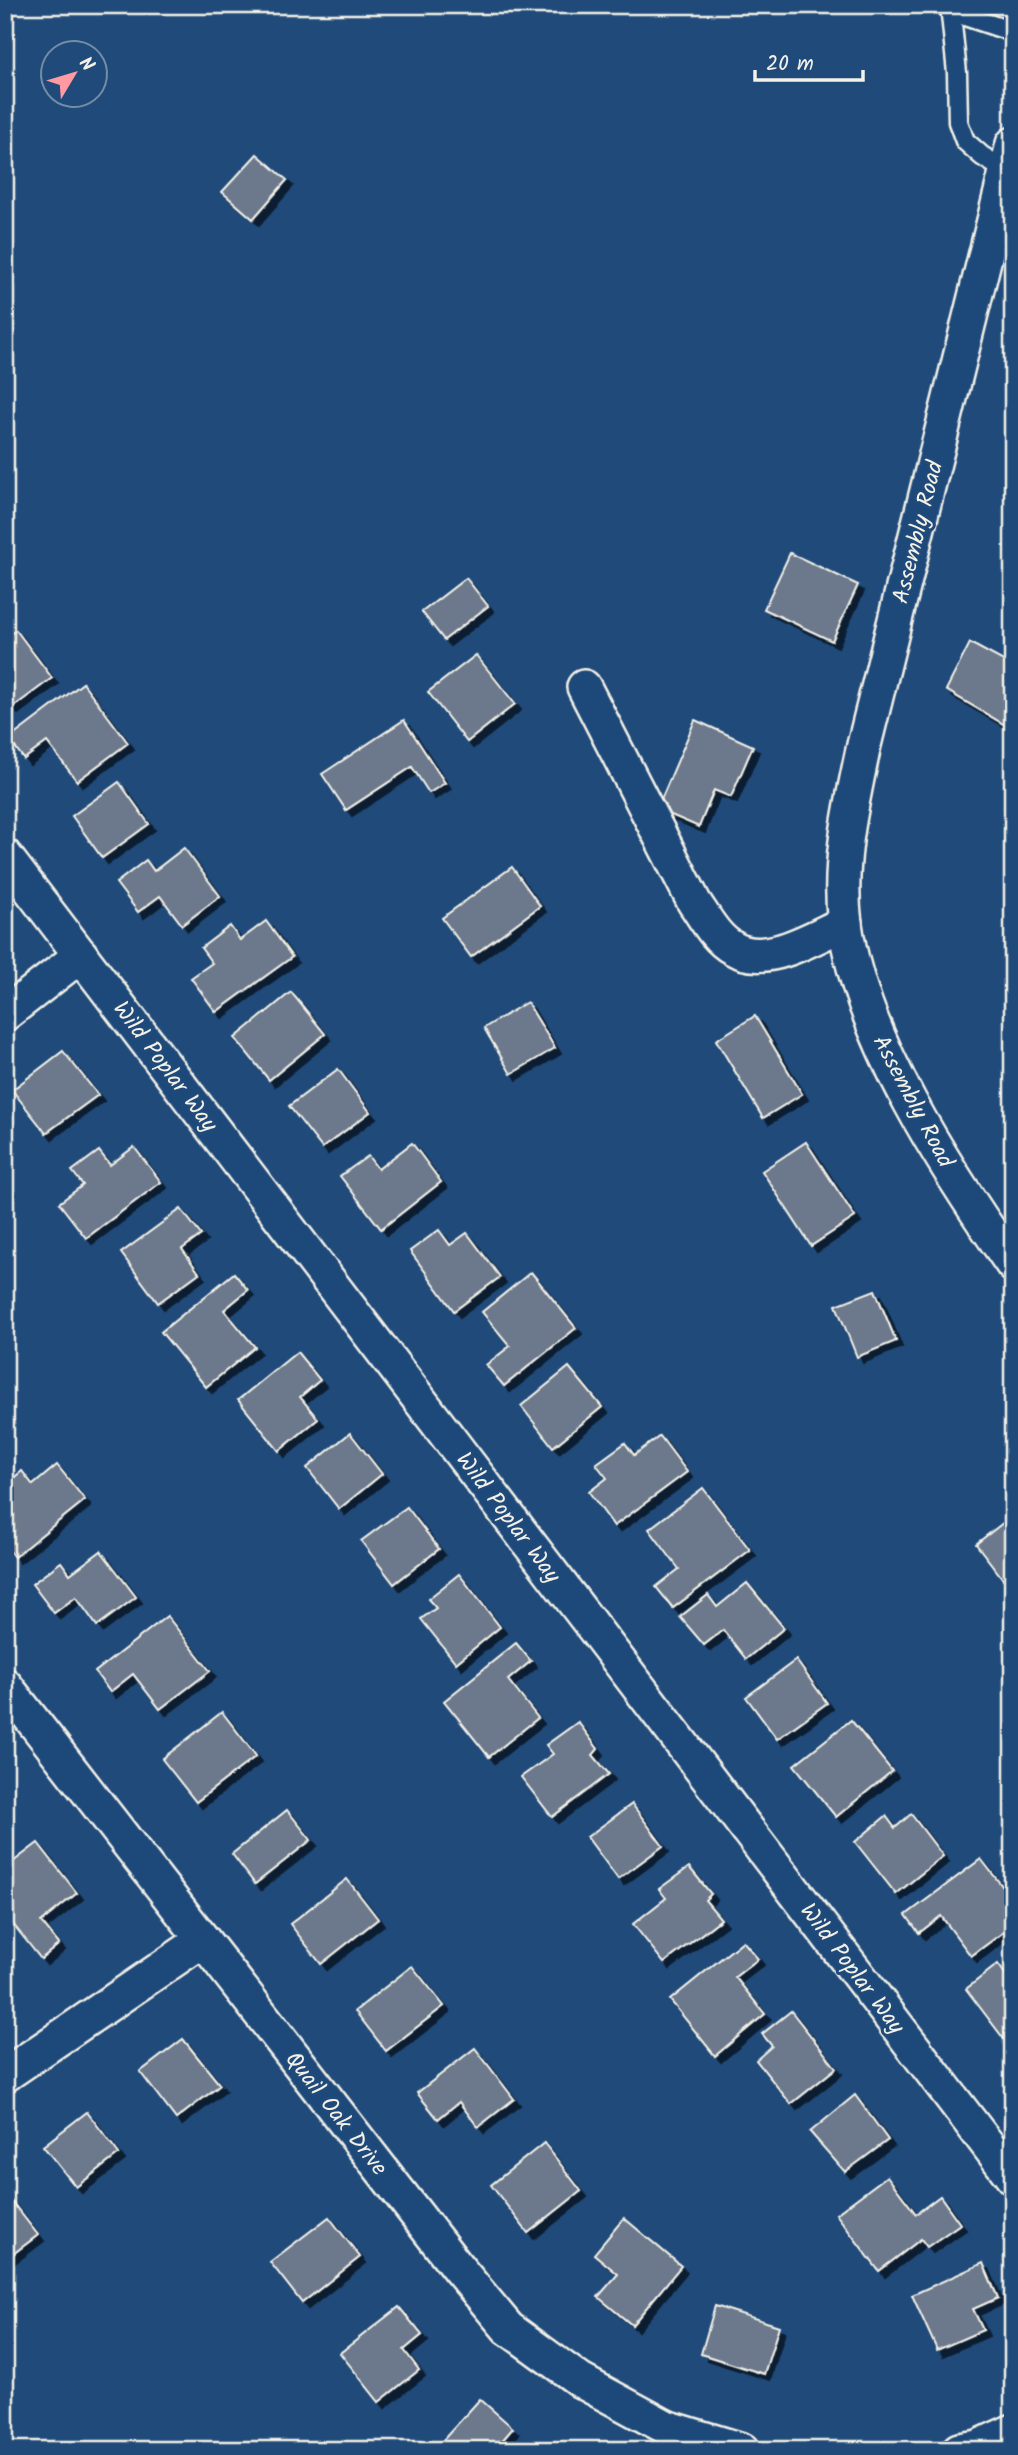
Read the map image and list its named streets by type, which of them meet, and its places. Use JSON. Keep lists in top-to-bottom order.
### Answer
{
  "streets": {
    "street": ["Assembly Road", "Wild Poplar Way", "Quail Oak Drive"]
  },
  "scale_bar": "20 m",
  "north": "top right"
}
